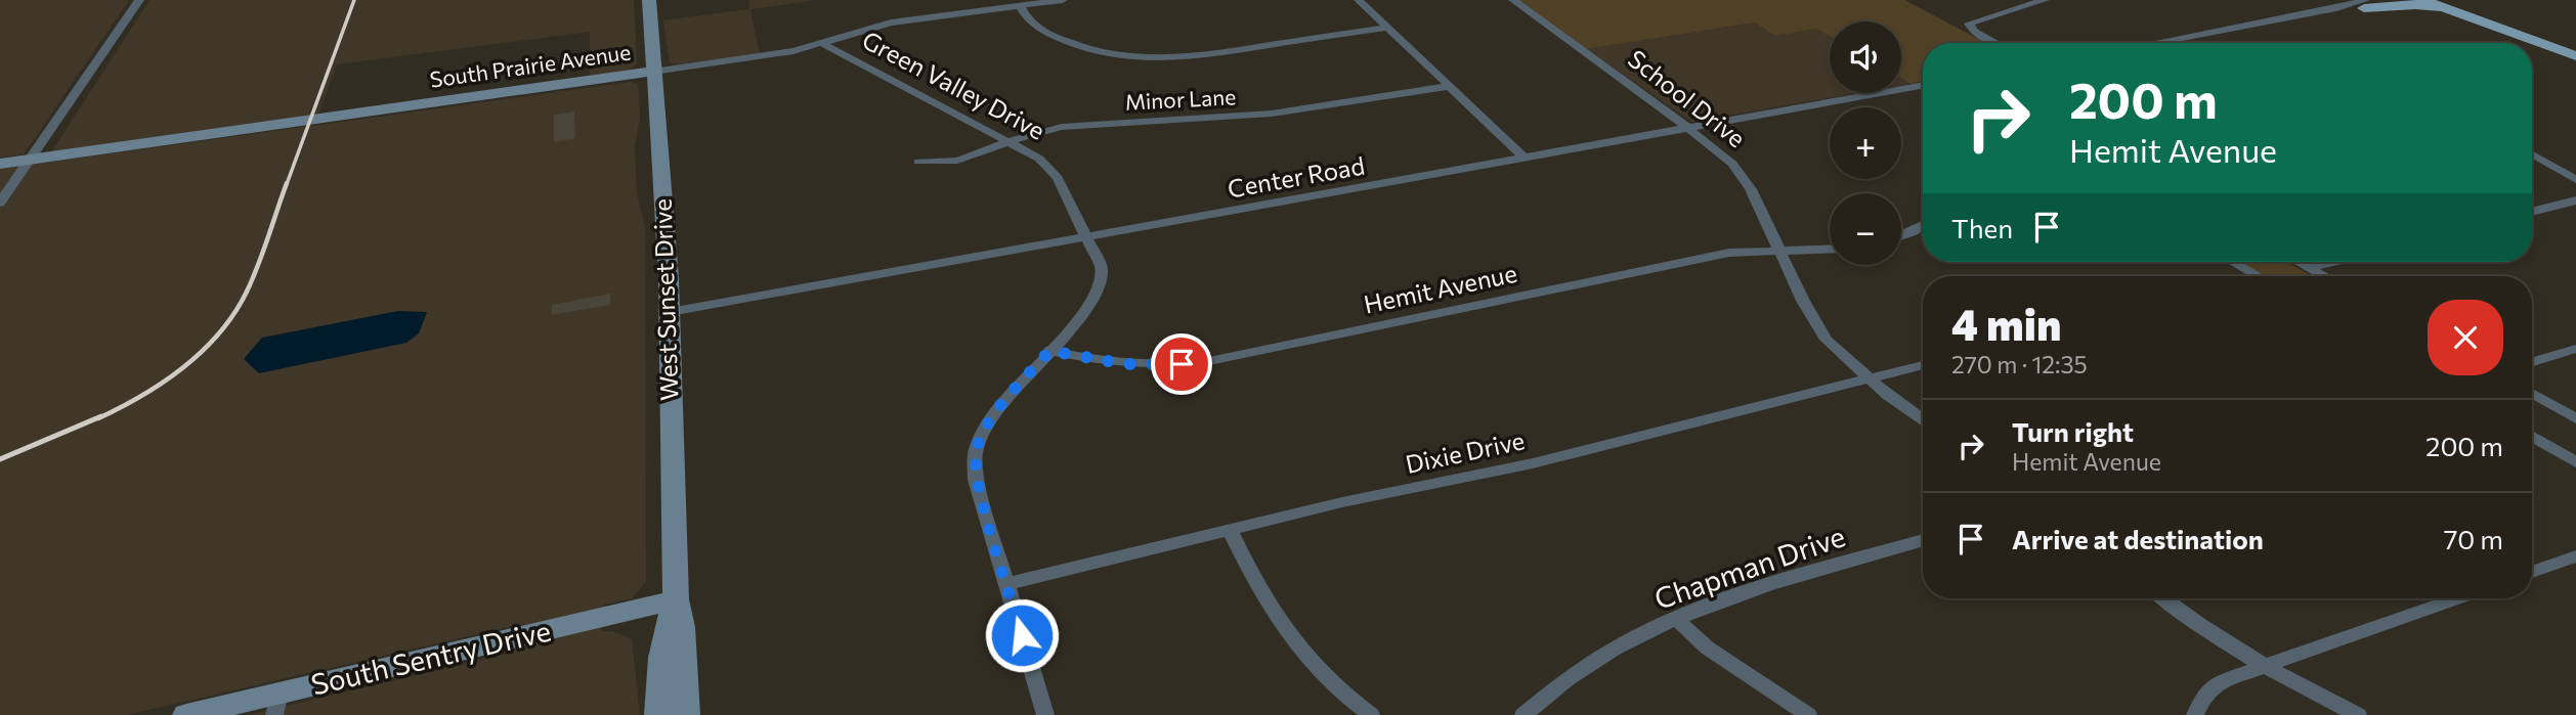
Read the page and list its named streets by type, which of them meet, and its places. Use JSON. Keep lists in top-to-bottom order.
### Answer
{
  "streets": {
    "main road": ["South Prairie Avenue", "West Sunset Drive", "South Sentry Drive"],
    "street": [
      "Green Valley Drive",
      "School Drive",
      "Minor Lane",
      "Center Road",
      "Hemit Avenue",
      "Dixie Drive",
      "Chapman Drive"
    ]
  },
  "crossings": [
    ["South Prairie Avenue", "Green Valley Drive"],
    ["South Prairie Avenue", "West Sunset Drive"],
    ["Green Valley Drive", "Minor Lane"],
    ["Green Valley Drive", "Center Road"],
    ["Green Valley Drive", "Hemit Avenue"],
    ["Green Valley Drive", "Dixie Drive"],
    ["School Drive", "Center Road"],
    ["School Drive", "Hemit Avenue"],
    ["School Drive", "Dixie Drive"],
    ["Center Road", "West Sunset Drive"],
    ["West Sunset Drive", "South Sentry Drive"]
  ],
  "page": {
    "map_buttons": ["+", "−"],
    "turn": ["200 m", "Hemit Avenue"],
    "then": "Then",
    "heading": ["4 min", "270 m · 12:35"],
    "list": [
      {
        "name": "Turn right",
        "note": "Hemit Avenue",
        "value": "200 m"
      },
      {
        "name": "Arrive at destination",
        "value": "70 m"
      }
    ]
  }
}
